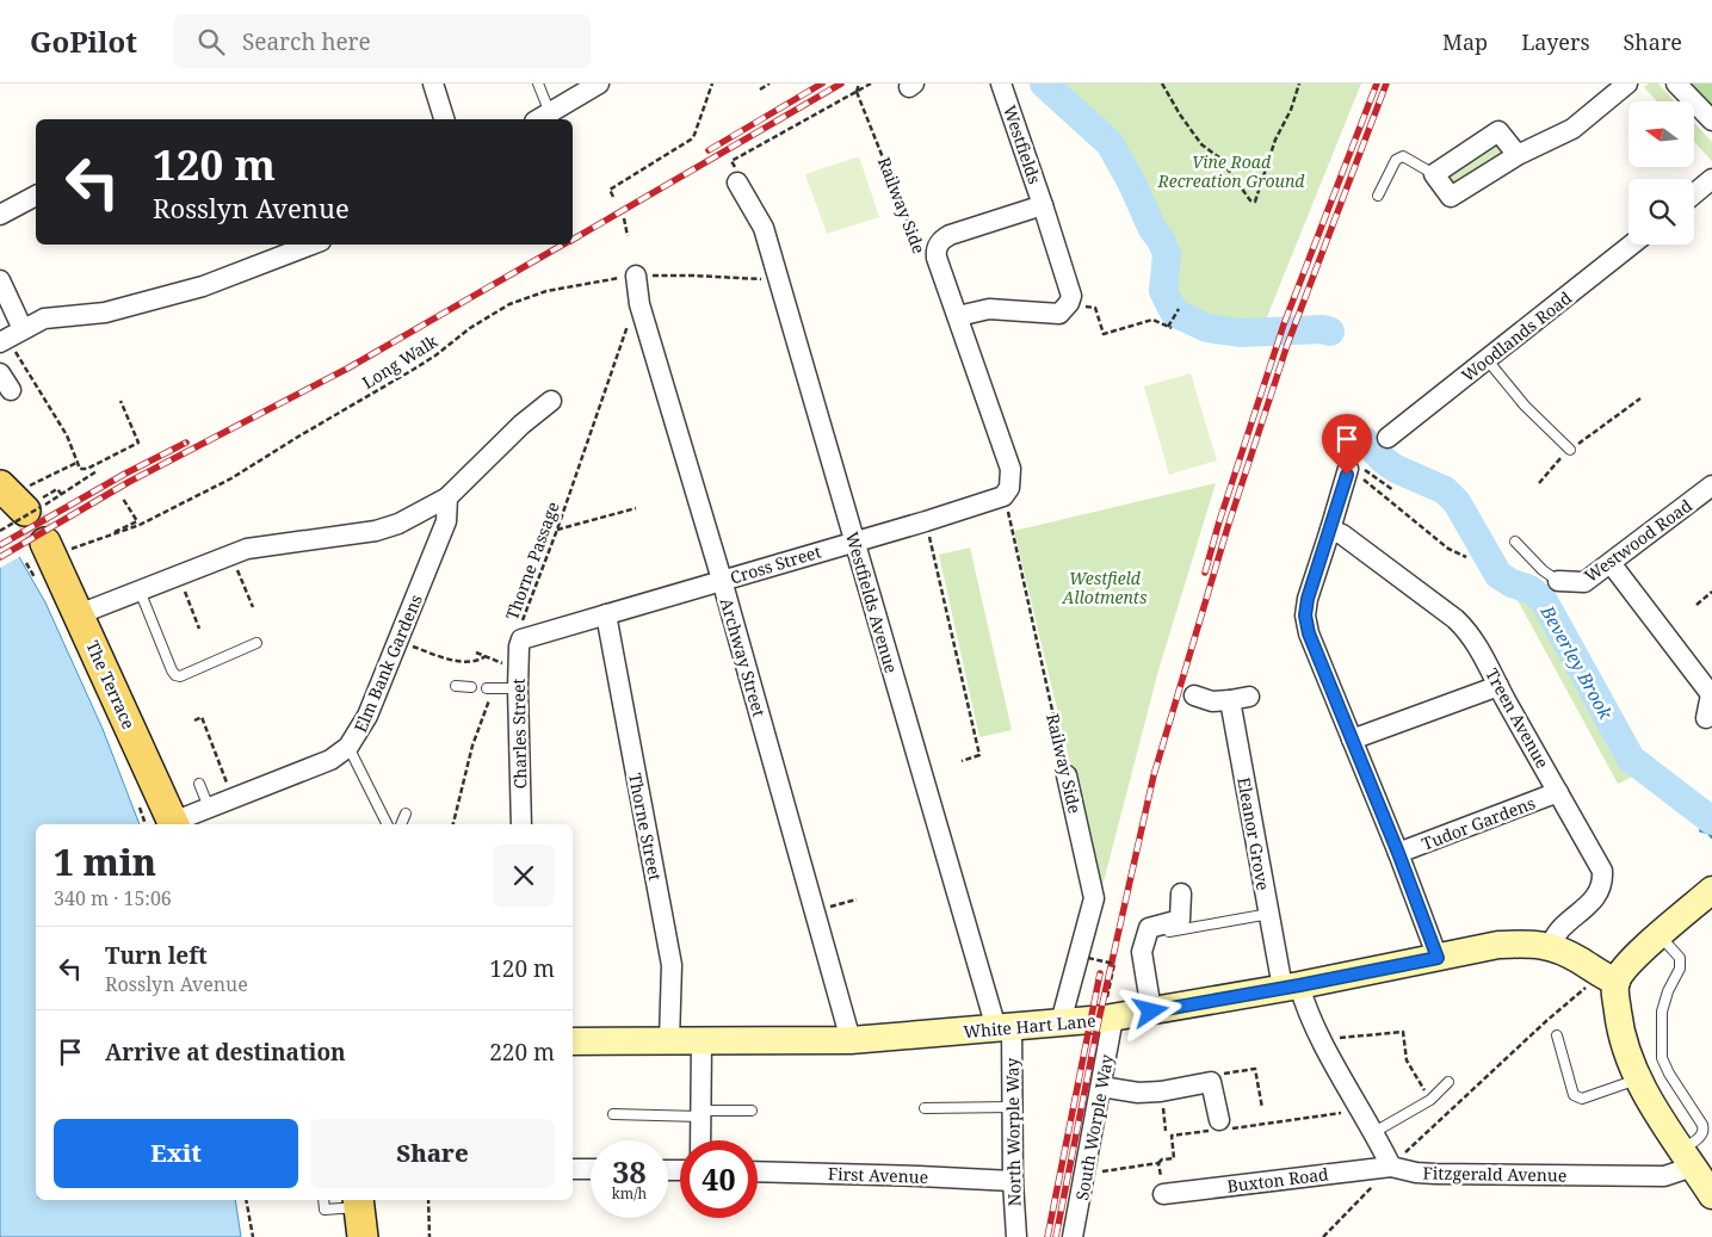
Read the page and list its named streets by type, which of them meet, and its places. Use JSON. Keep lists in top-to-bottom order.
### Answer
{
  "streets": {
    "main road": ["The Terrace"],
    "street": [
      "Westfields",
      "Railway Side",
      "Woodlands Road",
      "Westwood Road",
      "Cross Street",
      "Westfields Avenue",
      "Archway Street",
      "Elm Bank Gardens",
      "Treen Avenue",
      "Charles Street",
      "Tudor Gardens",
      "Thorne Street",
      "Eleanor Grove",
      "White Hart Lane",
      "South Worple Way",
      "North Worple Way",
      "Fitzgerald Avenue",
      "First Avenue",
      "Buxton Road"
    ],
    "path": ["Long Walk", "Thorne Passage"]
  },
  "crossings": [
    ["Westfields", "Railway Side"],
    ["Railway Side", "Cross Street"],
    ["Railway Side", "White Hart Lane"],
    ["Long Walk", "Westfields Avenue"],
    ["Long Walk", "Archway Street"],
    ["Long Walk", "The Terrace"],
    ["Thorne Passage", "Cross Street"],
    ["Thorne Passage", "Archway Street"],
    ["Thorne Passage", "Charles Street"],
    ["Cross Street", "Westfields Avenue"],
    ["Cross Street", "Archway Street"],
    ["Cross Street", "Charles Street"],
    ["Cross Street", "Thorne Street"],
    ["Westfields Avenue", "White Hart Lane"],
    ["Westfields Avenue", "North Worple Way"],
    ["Archway Street", "White Hart Lane"],
    ["Elm Bank Gardens", "The Terrace"],
    ["Treen Avenue", "Tudor Gardens"],
    ["Treen Avenue", "White Hart Lane"],
    ["Thorne Street", "White Hart Lane"],
    ["Eleanor Grove", "White Hart Lane"],
    ["White Hart Lane", "South Worple Way"],
    ["White Hart Lane", "North Worple Way"],
    ["North Worple Way", "First Avenue"],
    ["Fitzgerald Avenue", "Buxton Road"]
  ],
  "water": ["Beverley Brook"],
  "parks": ["Vine Road Recreation Ground", "Westfield Allotments"],
  "north": "left",
  "page": {
    "header": "GoPilot",
    "search": "Search here",
    "nav": ["Map", "Layers", "Share"],
    "turn": ["120 m", "Rosslyn Avenue"],
    "heading": ["1 min", "340 m · 15:06"],
    "list": [
      {
        "name": "Turn left",
        "note": "Rosslyn Avenue",
        "value": "120 m"
      },
      {
        "name": "Arrive at destination",
        "value": "220 m"
      }
    ],
    "buttons": ["Exit", "Share"],
    "speed": "38 km/h",
    "limit": "40"
  }
}
